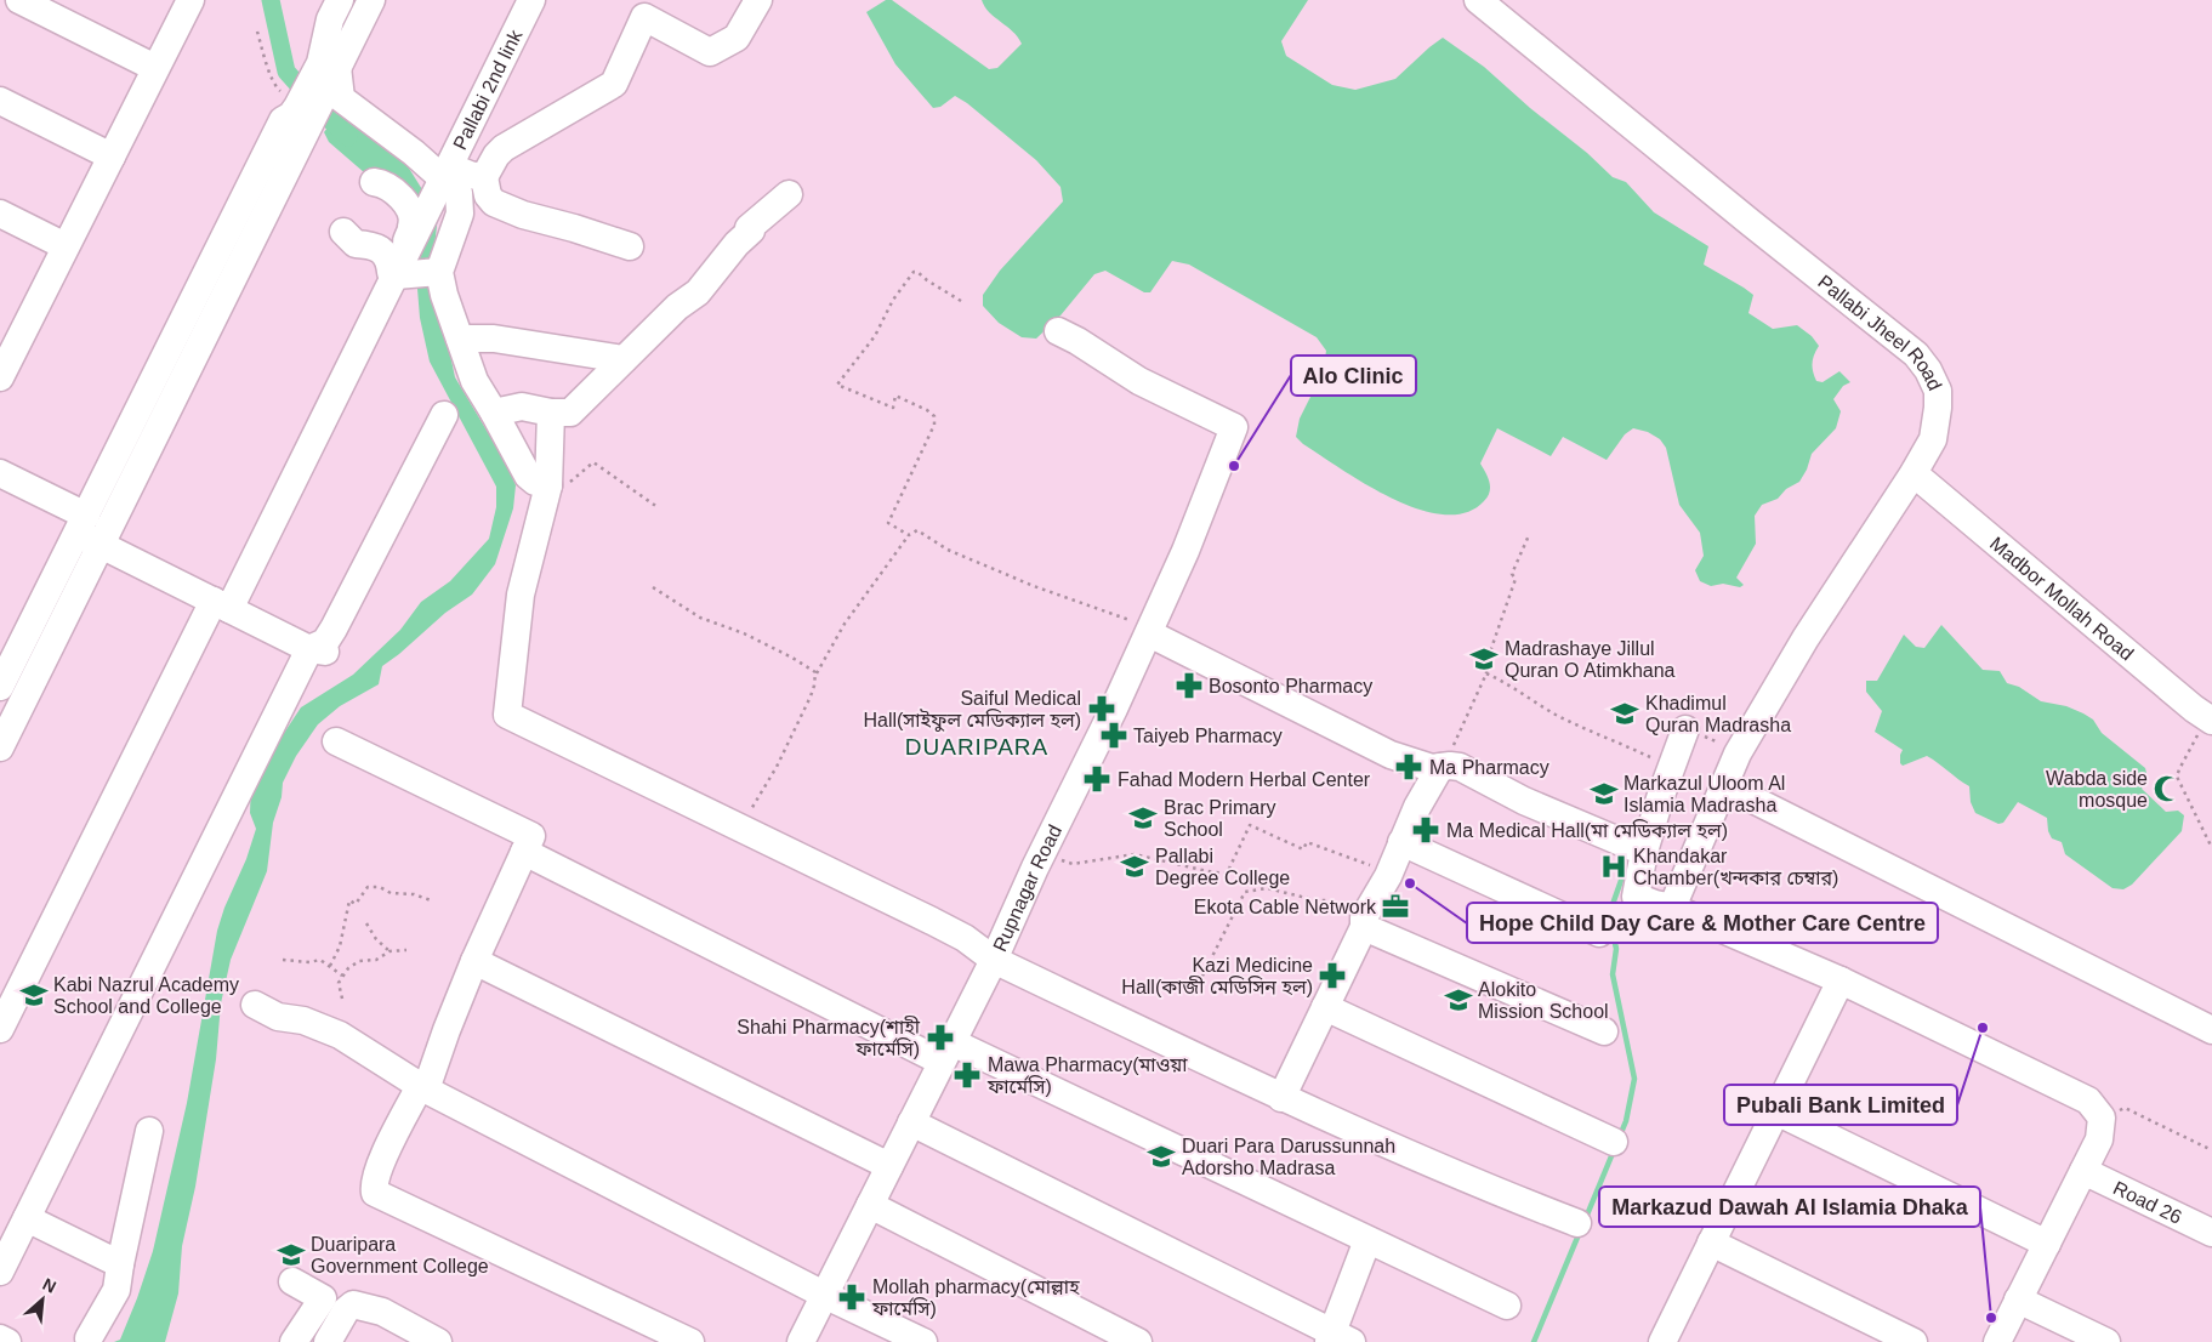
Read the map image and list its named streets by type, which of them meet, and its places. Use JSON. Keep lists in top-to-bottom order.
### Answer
{
  "streets": {
    "street": [
      "Pallabi 2nd link",
      "Pallabi Jheel Road",
      "Madbor Mollah Road",
      "Rupnagar Road",
      "Road 26"
    ]
  },
  "crossings": [
    ["Pallabi Jheel Road", "Madbor Mollah Road"]
  ],
  "districts": ["DUARIPARA"],
  "places": {
    "other": [
      "Alo Clinic",
      "Hope Child Day Care & Mother Care Centre",
      "Pubali Bank Limited",
      "Markazud Dawah Al Islamia Dhaka"
    ],
    "school or university": [
      "Madrashaye Jillul Quran O Atimkhana",
      "Khadimul Quran Madrasha",
      "Markazul Uloom Al Islamia Madrasha",
      "Brac Primary School",
      "Pallabi Degree College",
      "Kabi Nazrul Academy School and College",
      "Alokito Mission School",
      "Duari Para Darussunnah Adorsho Madrasa",
      "Duaripara Government College"
    ],
    "pharmacy": [
      "Bosonto Pharmacy",
      "Saiful Medical Hall(সাইফুল মেডিক্যাল হল)",
      "Taiyeb Pharmacy",
      "Ma Pharmacy",
      "Fahad Modern Herbal Center",
      "Ma Medical Hall(মা মেডিক্যাল হল)",
      "Kazi Medicine Hall(কাজী মেডিসিন হল)",
      "Shahi Pharmacy(শাহী ফার্মেসি)",
      "Mawa Pharmacy(মাওয়া ফার্মেসি)",
      "Mollah pharmacy(মোল্লাহ ফার্মেসি)"
    ],
    "mosque": ["Wabda side mosque"],
    "hospital": ["Khandakar Chamber(খন্দকার চেম্বার)"],
    "office": ["Ekota Cable Network"]
  },
  "north": "top right"
}
